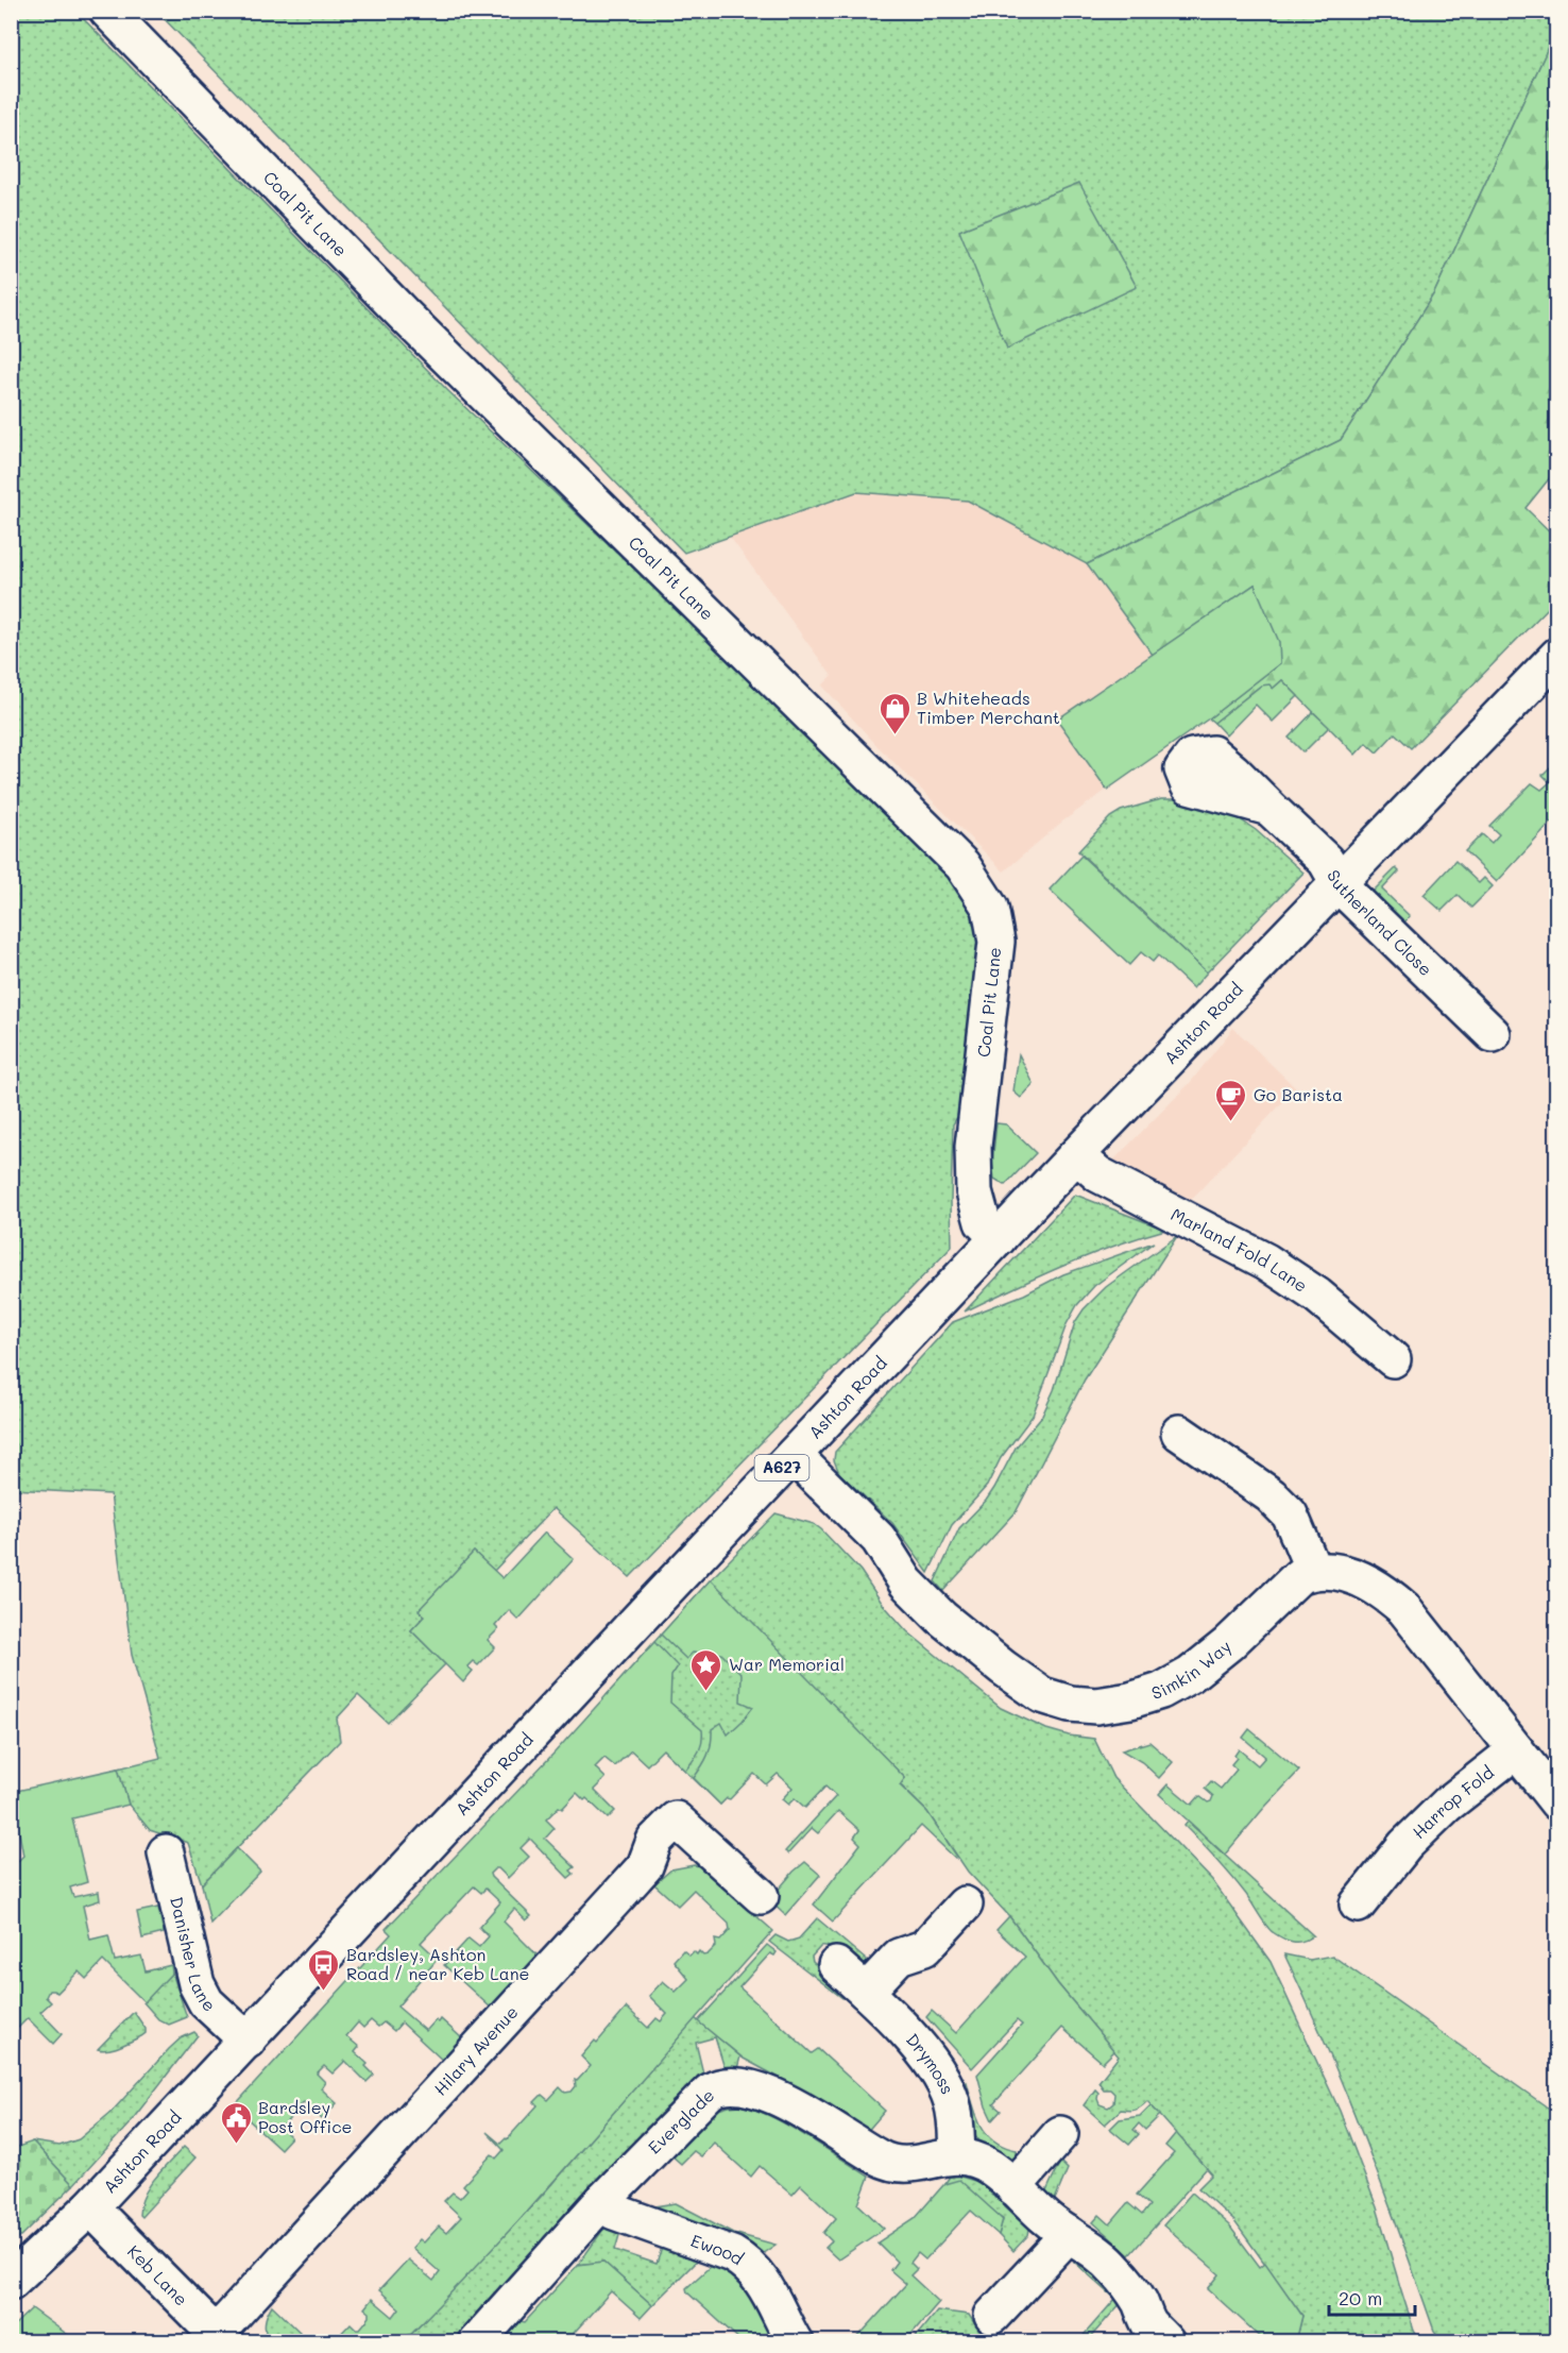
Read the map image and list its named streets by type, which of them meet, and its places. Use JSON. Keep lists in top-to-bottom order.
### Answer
{
  "streets": {
    "main road": [
      "Coal Pit Lane",
      "Sutherland Close",
      "Ashton Road",
      "Marland Fold Lane",
      "A627",
      "Simkin Way",
      "Harrop Fold",
      "Danisher Lane",
      "Hilary Avenue",
      "Drymoss",
      "Everglade",
      "Ewood",
      "Keb Lane"
    ]
  },
  "crossings": [
    ["Coal Pit Lane", "Ashton Road"],
    ["Sutherland Close", "Ashton Road"],
    ["Ashton Road", "Marland Fold Lane"],
    ["Ashton Road", "Simkin Way"],
    ["Ashton Road", "Danisher Lane"],
    ["Ashton Road", "Keb Lane"],
    ["Hilary Avenue", "Keb Lane"],
    ["Drymoss", "Everglade"],
    ["Everglade", "Ewood"]
  ],
  "places": {
    "shop": ["B Whiteheads Timber Merchant"],
    "cafe": ["Go Barista"],
    "place": ["War Memorial"],
    "bus stop": ["Bardsley, Ashton Road / near Keb Lane"],
    "public building": ["Bardsley Post Office"]
  },
  "scale_bar": "20 m"
}
